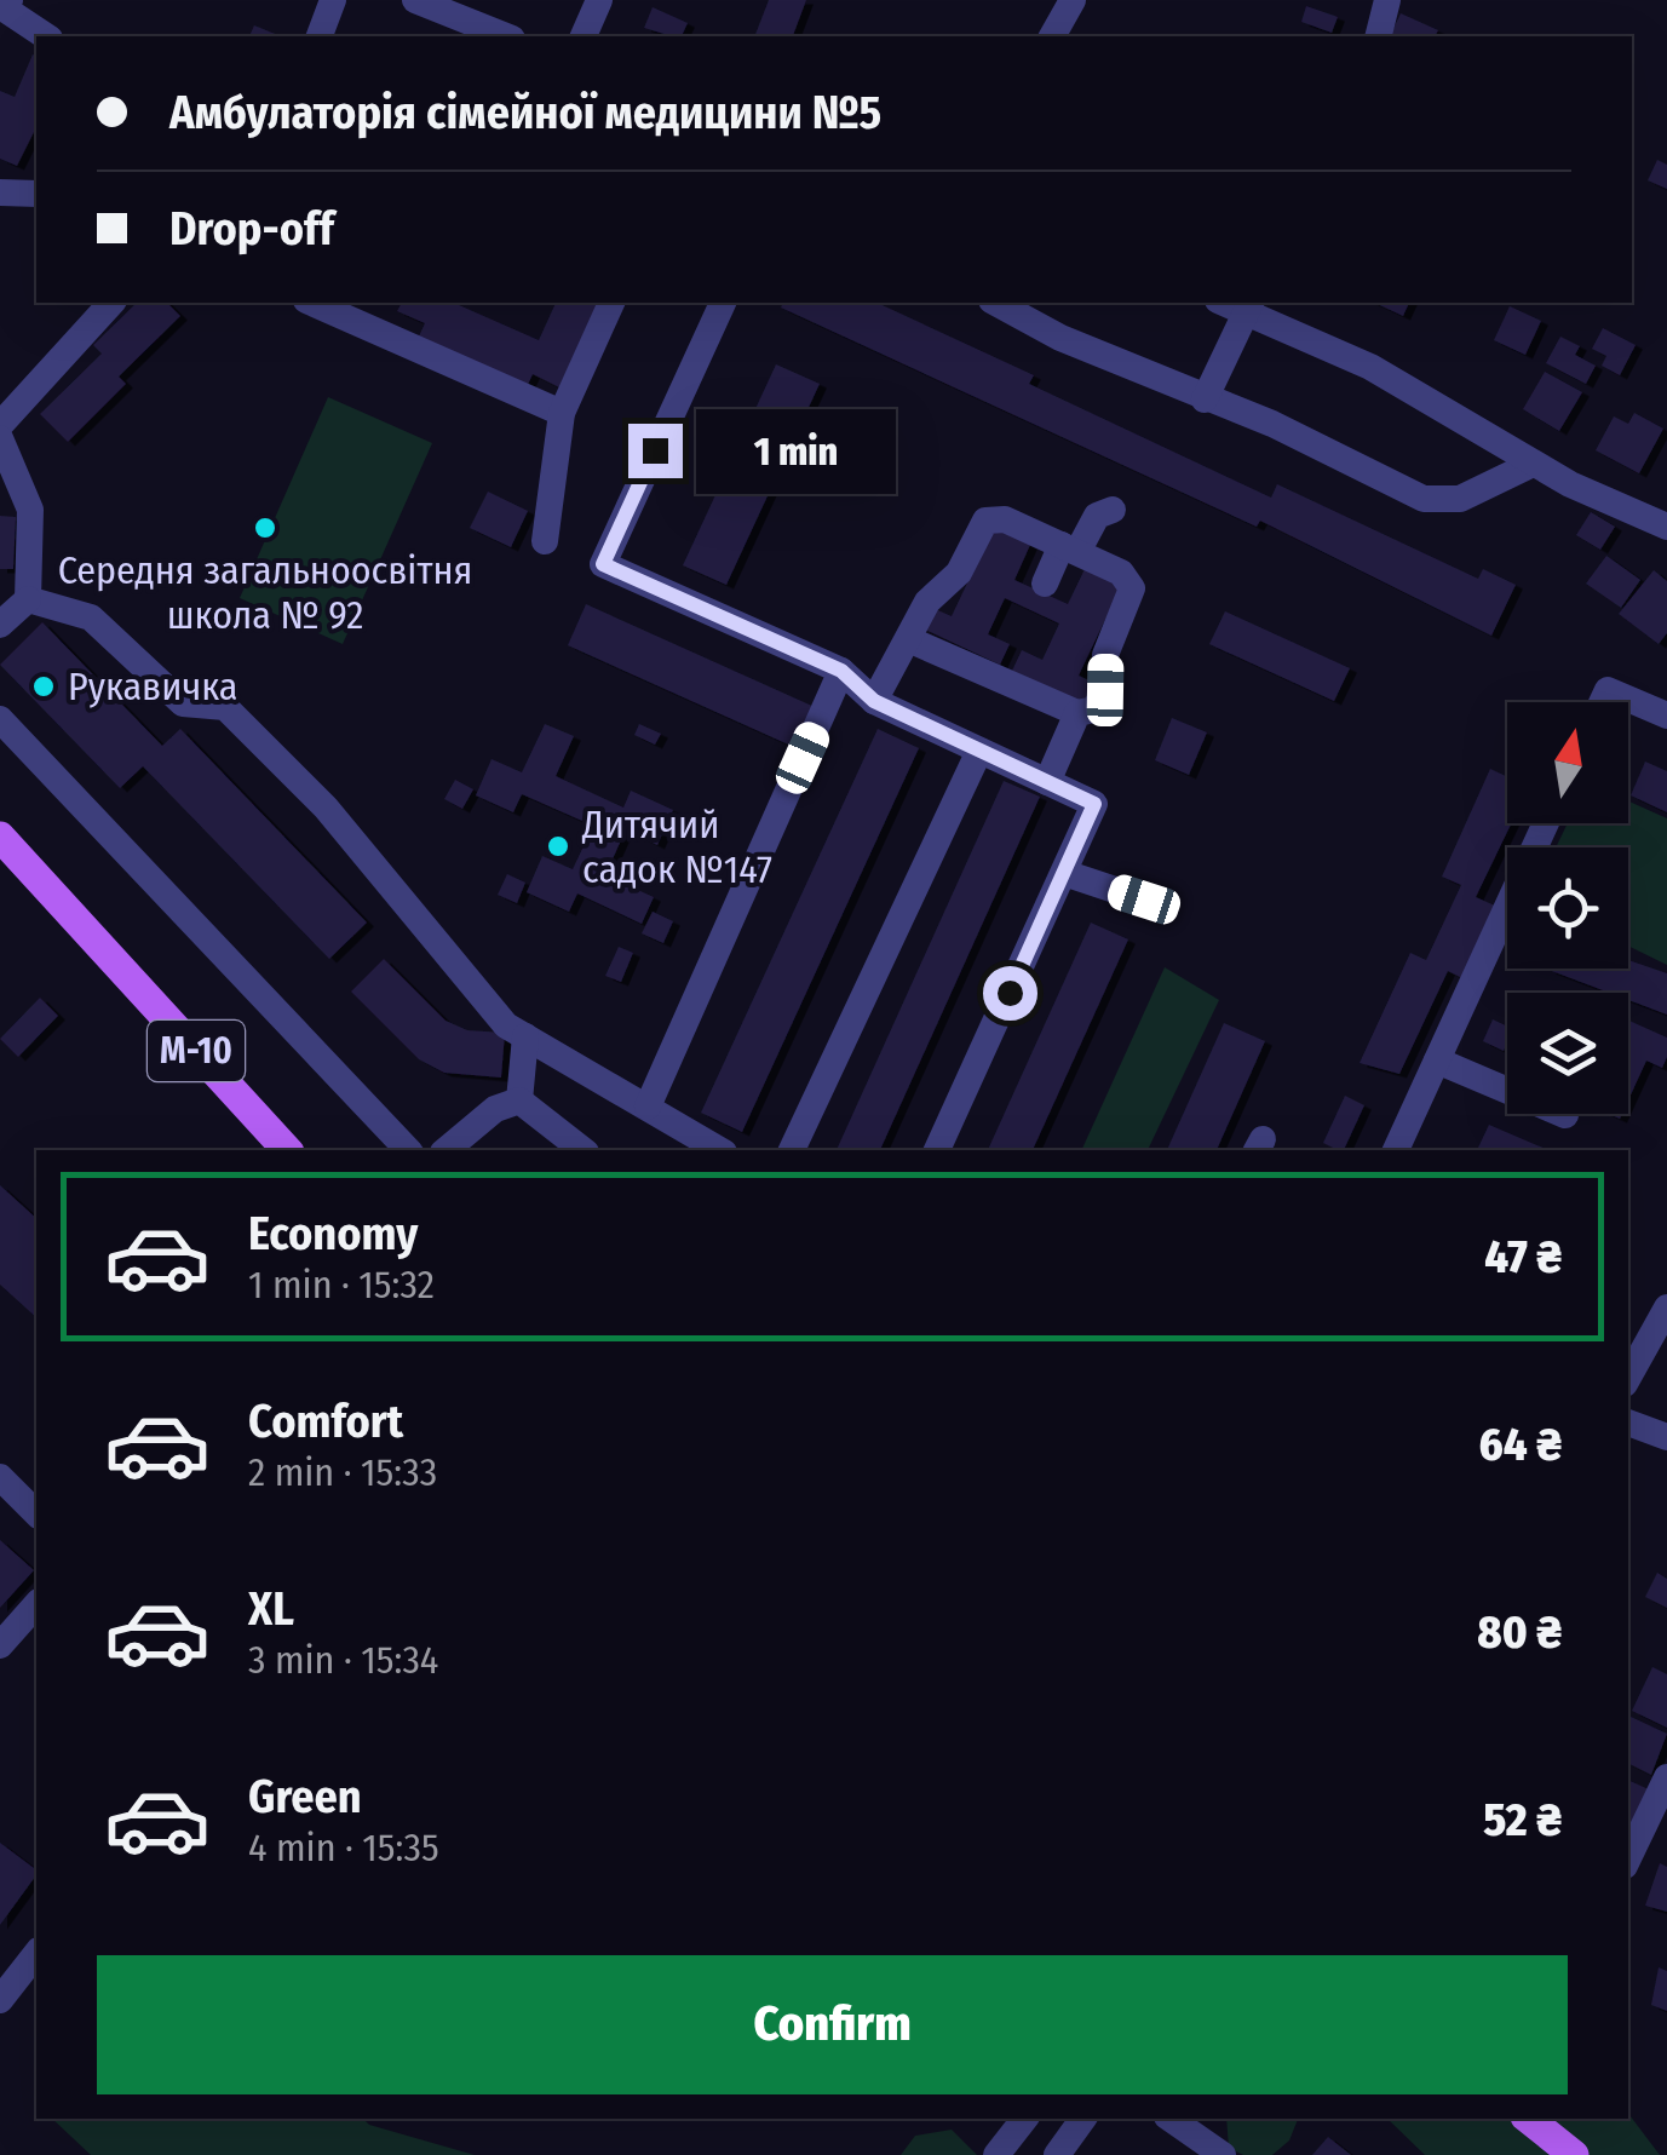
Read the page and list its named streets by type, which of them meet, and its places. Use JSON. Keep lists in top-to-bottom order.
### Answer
{
  "streets": {
    "main road": ["М-10"]
  },
  "places": ["Середня загальноосвітня школа № 92", "Рукавичка", "Дитячий садок №147"],
  "north": "top",
  "page": {
    "banner": ["Амбулаторія сімейної медицини №5", "Drop-off"],
    "bubble": "1 min",
    "list": [
      {
        "name": "Economy",
        "note": "1 min · 15:32",
        "value": "47 ₴"
      },
      {
        "name": "Comfort",
        "note": "2 min · 15:33",
        "value": "64 ₴"
      },
      {
        "name": "XL",
        "note": "3 min · 15:34",
        "value": "80 ₴"
      },
      {
        "name": "Green",
        "note": "4 min · 15:35",
        "value": "52 ₴"
      }
    ],
    "buttons": "Confirm"
  }
}
